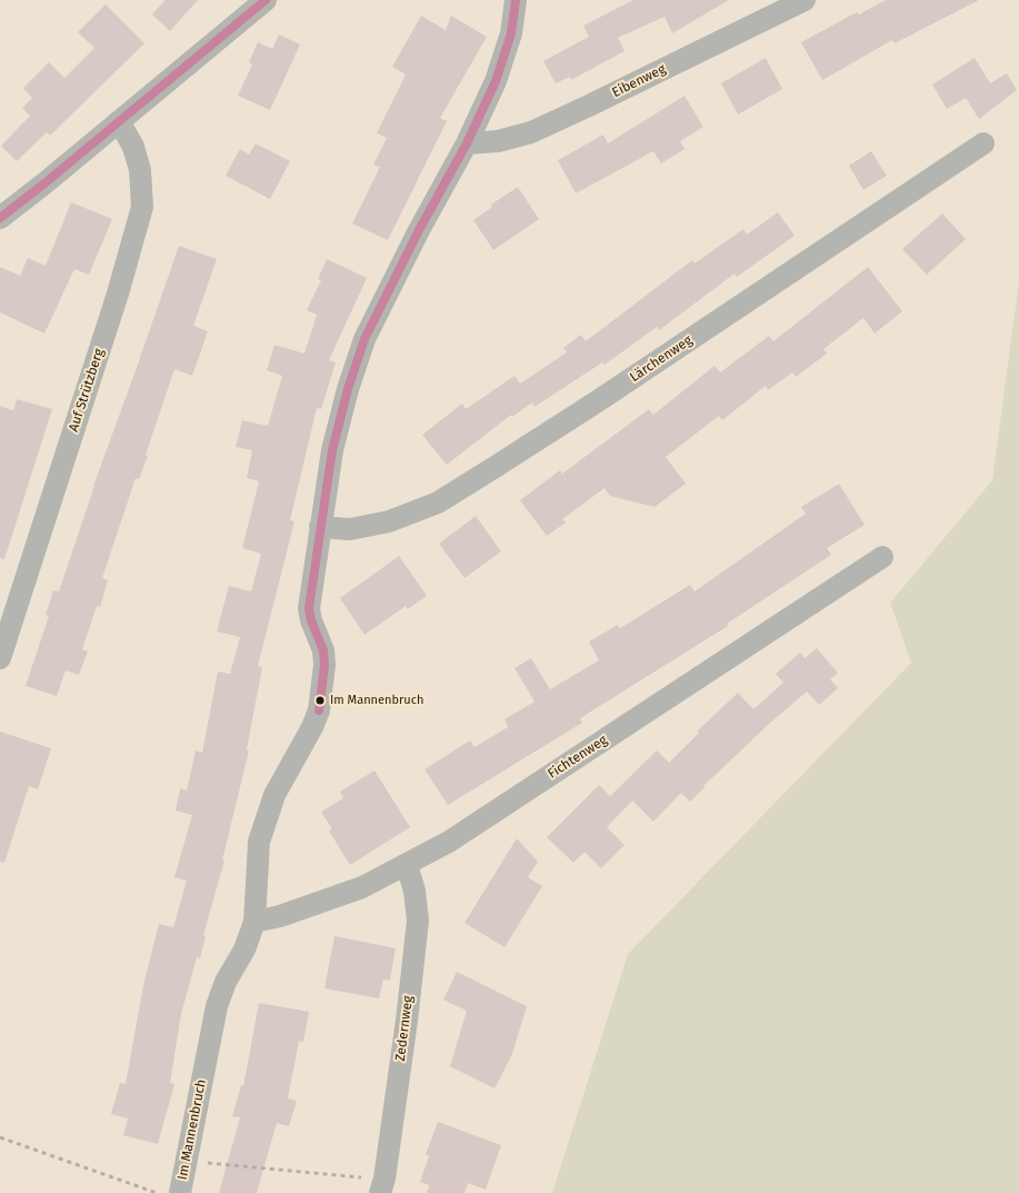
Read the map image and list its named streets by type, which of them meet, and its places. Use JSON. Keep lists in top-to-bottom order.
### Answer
{
  "streets": {
    "street": [
      "Eibenweg",
      "Lärchenweg",
      "Auf Strützberg",
      "Fichtenweg",
      "Zedernweg",
      "Im Mannenbruch"
    ]
  },
  "crossings": [
    ["Eibenweg", "Im Mannenbruch"],
    ["Lärchenweg", "Im Mannenbruch"],
    ["Fichtenweg", "Zedernweg"],
    ["Fichtenweg", "Im Mannenbruch"]
  ],
  "places": ["Im Mannenbruch"]
}
